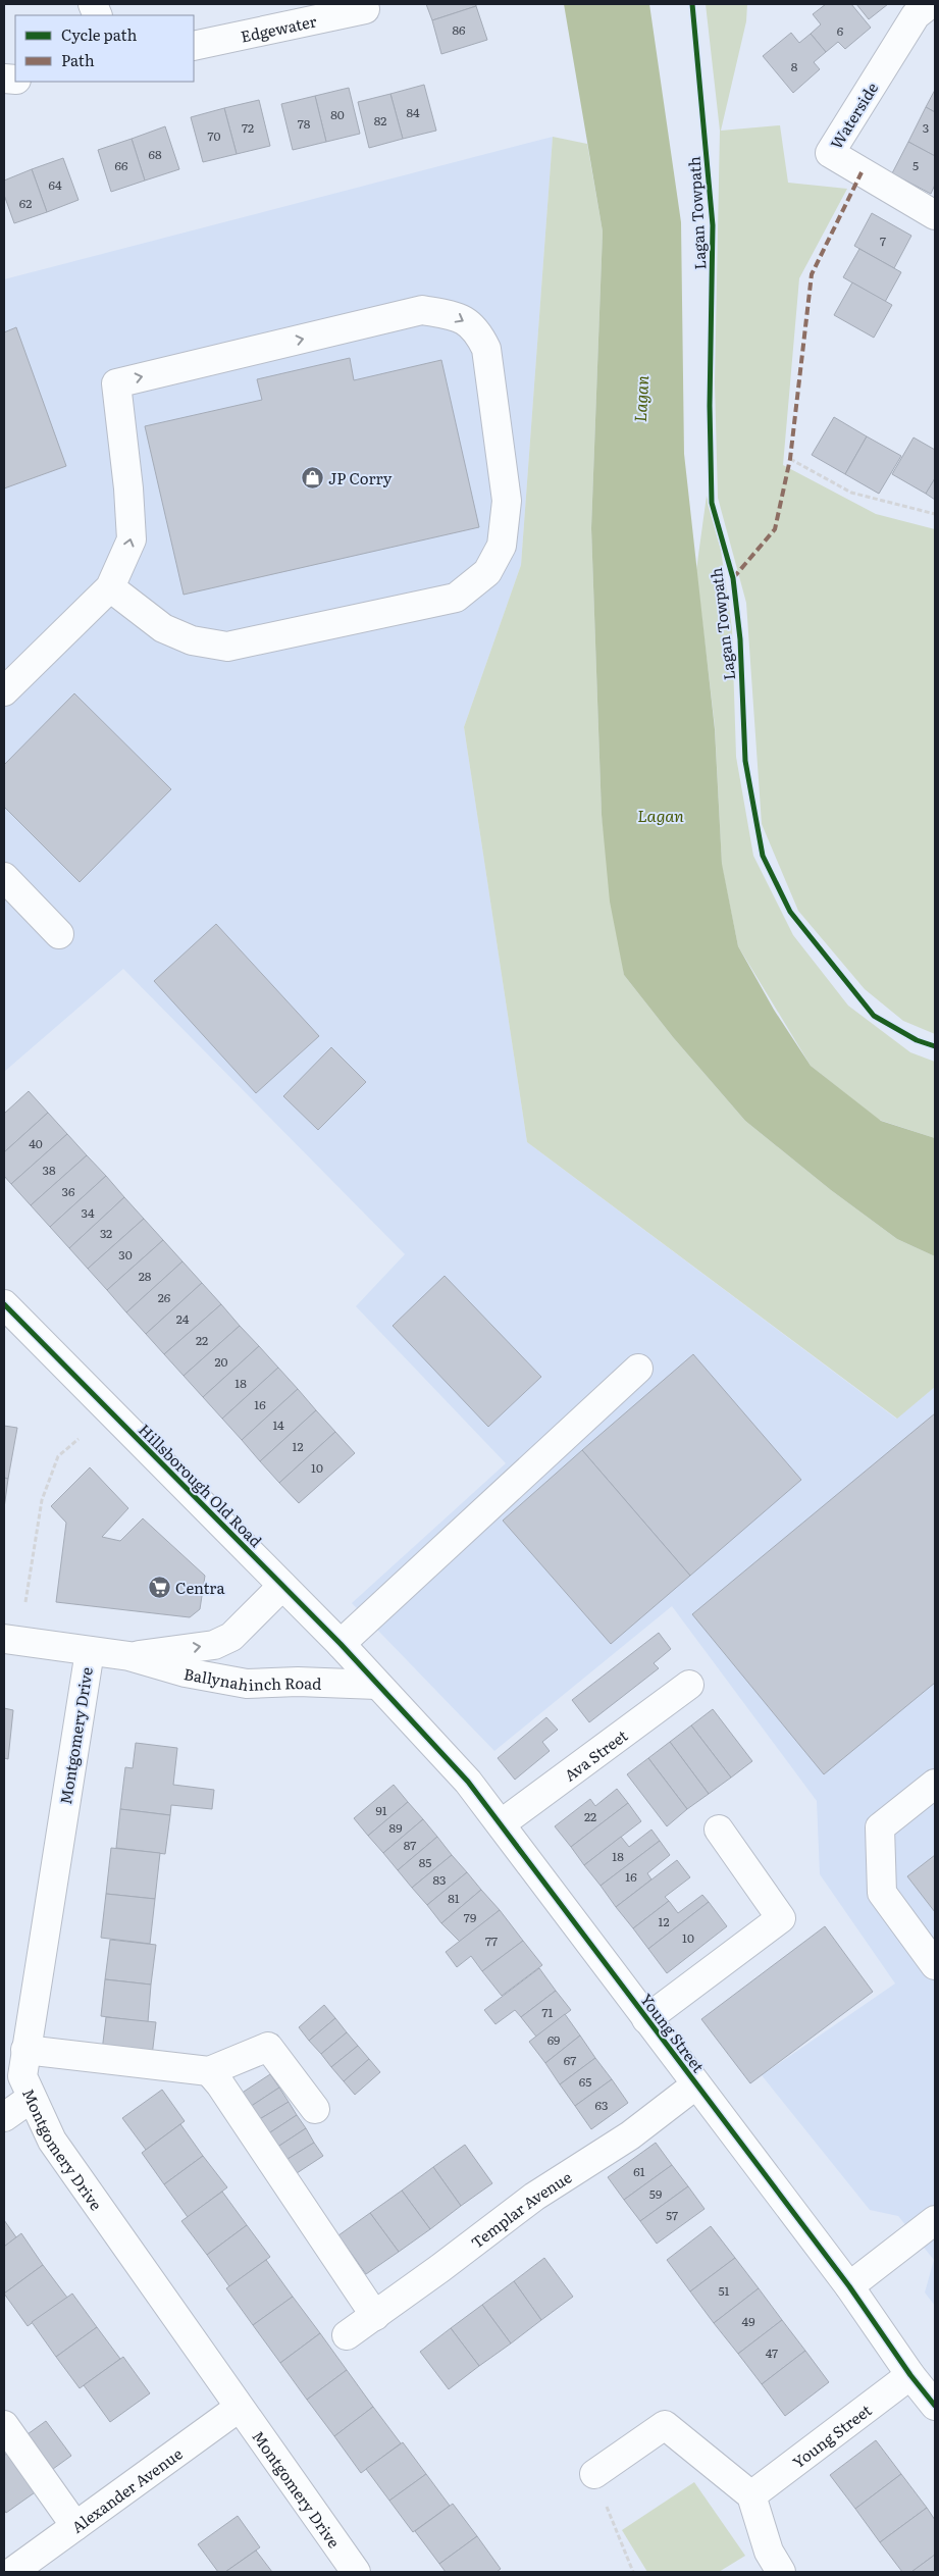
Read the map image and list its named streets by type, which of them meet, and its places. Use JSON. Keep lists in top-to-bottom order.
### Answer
{
  "streets": {
    "street": [
      "Edgewater",
      "Waterside",
      "Hillsborough Old Road",
      "Ballynahinch Road",
      "Montgomery Drive",
      "Ava Street",
      "Young Street",
      "Templar Avenue",
      "Alexander Avenue"
    ],
    "cycle path": ["Lagan Towpath"]
  },
  "crossings": [
    ["Hillsborough Old Road", "Ballynahinch Road"],
    ["Hillsborough Old Road", "Young Street"],
    ["Ballynahinch Road", "Montgomery Drive"],
    ["Ballynahinch Road", "Young Street"],
    ["Montgomery Drive", "Alexander Avenue"],
    ["Ava Street", "Young Street"],
    ["Young Street", "Templar Avenue"]
  ],
  "water": ["Lagan"],
  "places": {
    "shop": ["JP Corry"],
    "supermarket": ["Centra"]
  },
  "house_numbers": [
    "86",
    "6",
    "8",
    "84",
    "80",
    "82",
    "78",
    "72",
    "3",
    "70",
    "68",
    "66",
    "5",
    "64",
    "62",
    "7",
    "40",
    "38",
    "36",
    "34",
    "32",
    "30",
    "28",
    "26",
    "24",
    "22",
    "20",
    "18",
    "16",
    "14",
    "12",
    "10",
    "91",
    "22",
    "89",
    "87",
    "18",
    "85",
    "16",
    "83",
    "81",
    "79",
    "12",
    "10",
    "77",
    "71",
    "69",
    "67",
    "65",
    "63",
    "61",
    "59",
    "57",
    "51",
    "49",
    "47"
  ],
  "legend": ["Cycle path", "Path"]
}
